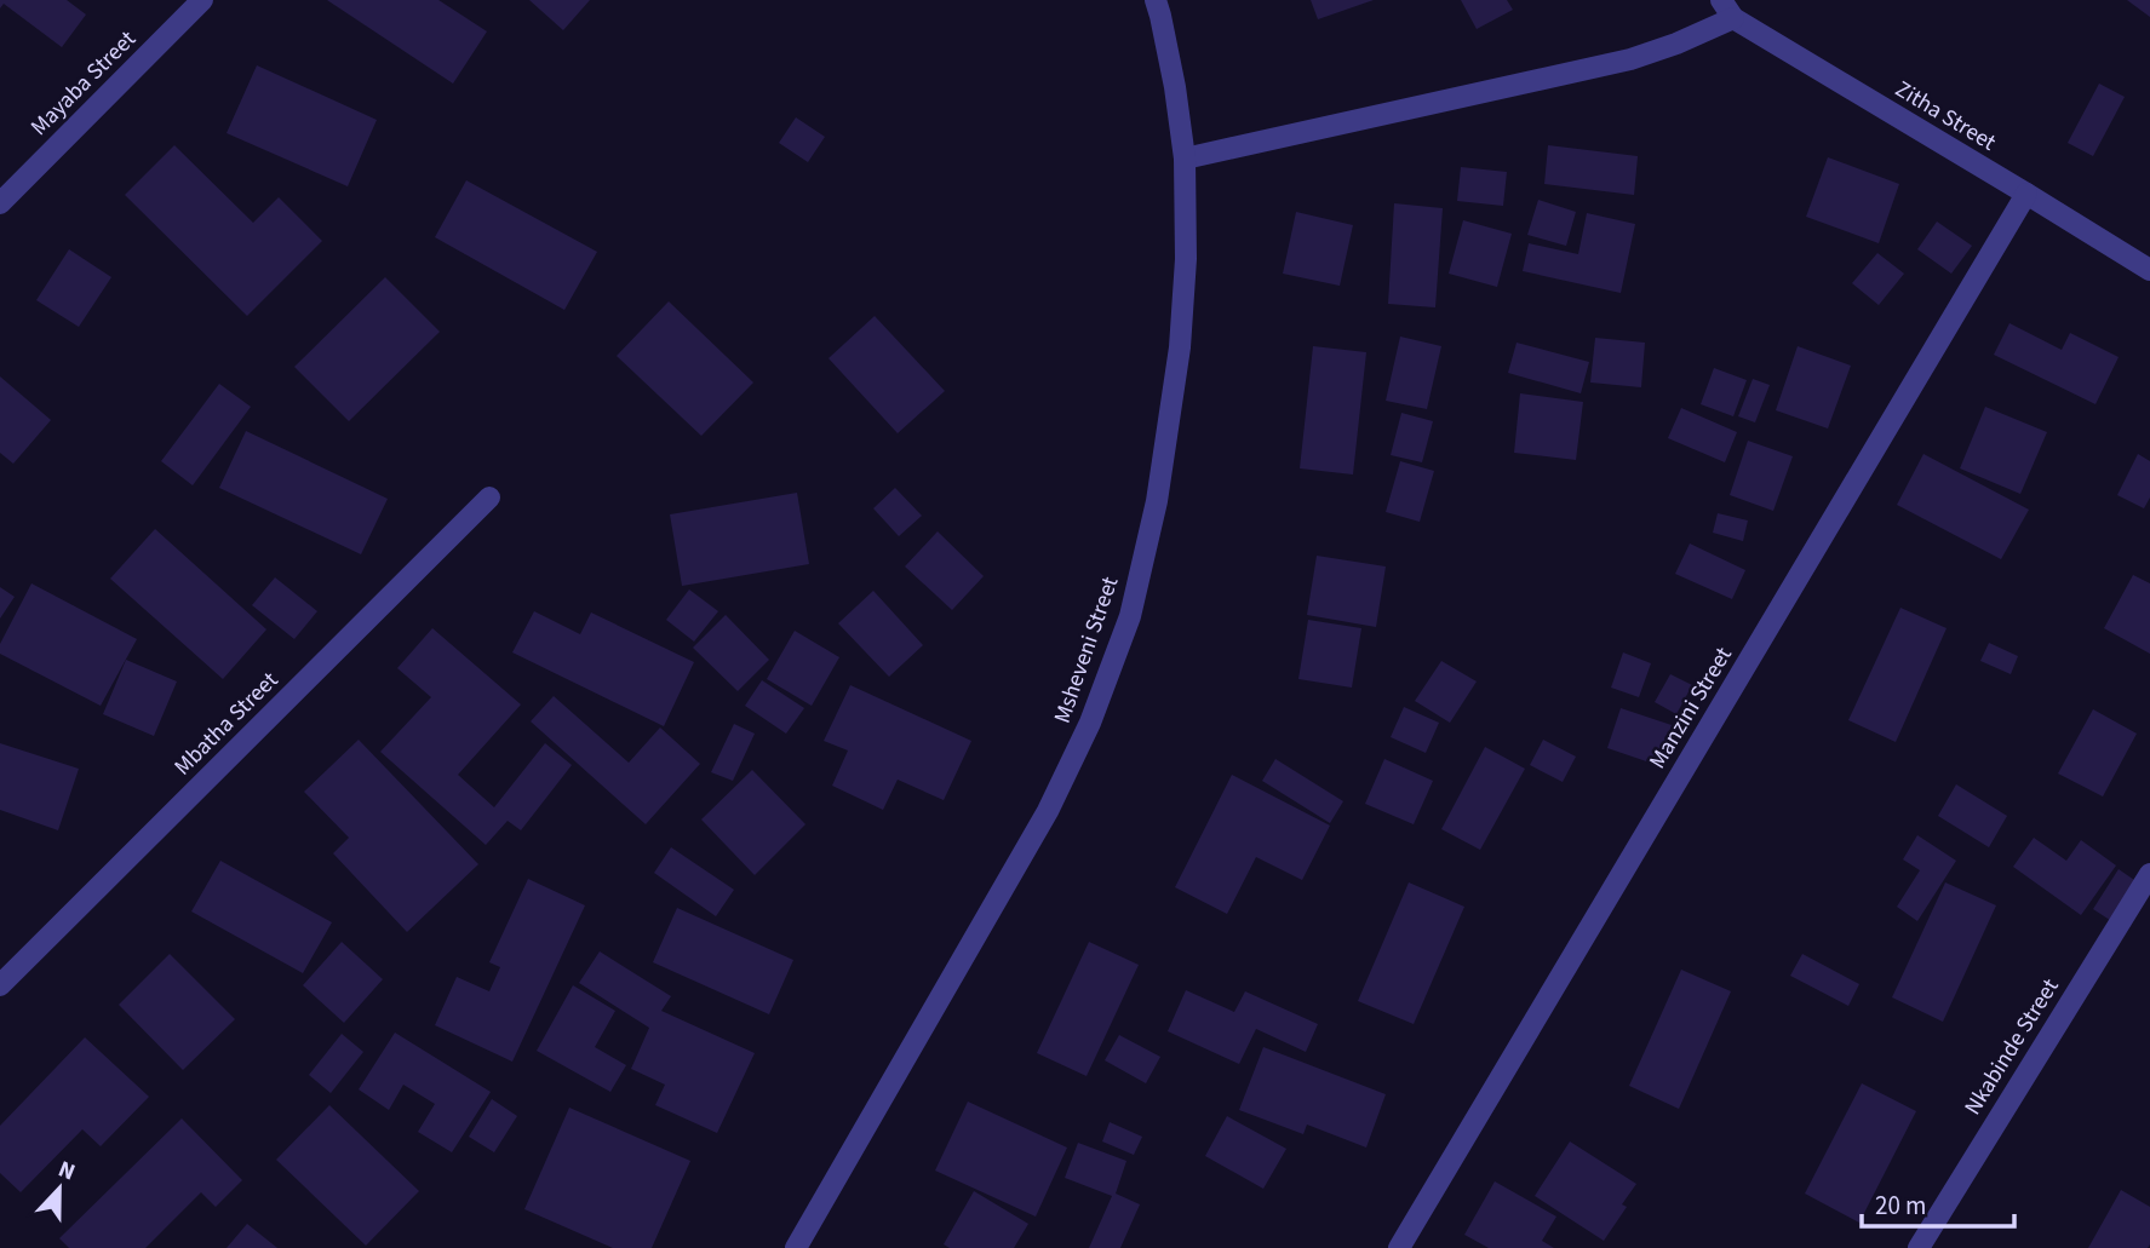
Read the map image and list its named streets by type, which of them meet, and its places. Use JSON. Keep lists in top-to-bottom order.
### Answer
{
  "streets": {
    "street": [
      "Mayaba Street",
      "Zitha Street",
      "Msheveni Street",
      "Manzini Street",
      "Mbatha Street",
      "Nkabinde Street"
    ]
  },
  "crossings": [
    ["Zitha Street", "Manzini Street"]
  ],
  "scale_bar": "20 m",
  "north": "top"
}
